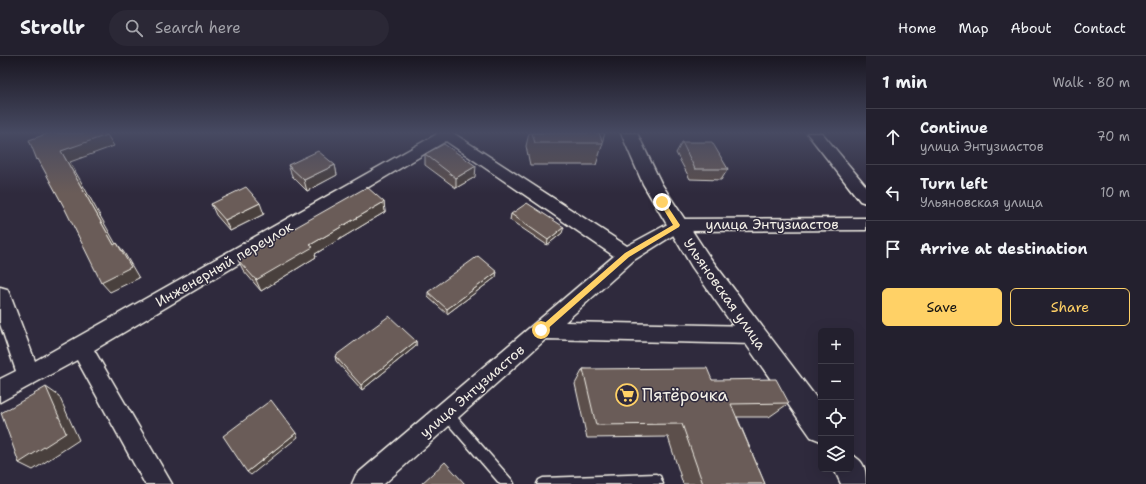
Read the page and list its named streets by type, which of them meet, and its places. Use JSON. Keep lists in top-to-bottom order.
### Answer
{
  "streets": {
    "main road": ["Ульяновская улица"],
    "street": ["улица Энтузиастов", "Инженерный переулок"]
  },
  "crossings": [
    ["улица Энтузиастов", "Ульяновская улица"]
  ],
  "places": {
    "supermarket": ["Пятёрочка"]
  },
  "page": {
    "header": "Strollr",
    "search": "Search here",
    "nav": [
      "Home",
      "Map",
      "About",
      "Contact"
    ],
    "heading": ["1 min", "Walk · 80 m"],
    "list": [
      ["Continue", "улица Энтузиастов", "70 m"],
      ["Turn left", "Ульяновская улица", "10 m"],
      "Arrive at destination"
    ],
    "buttons": ["Save", "Share"],
    "map_buttons": ["+", "−"]
  }
}
